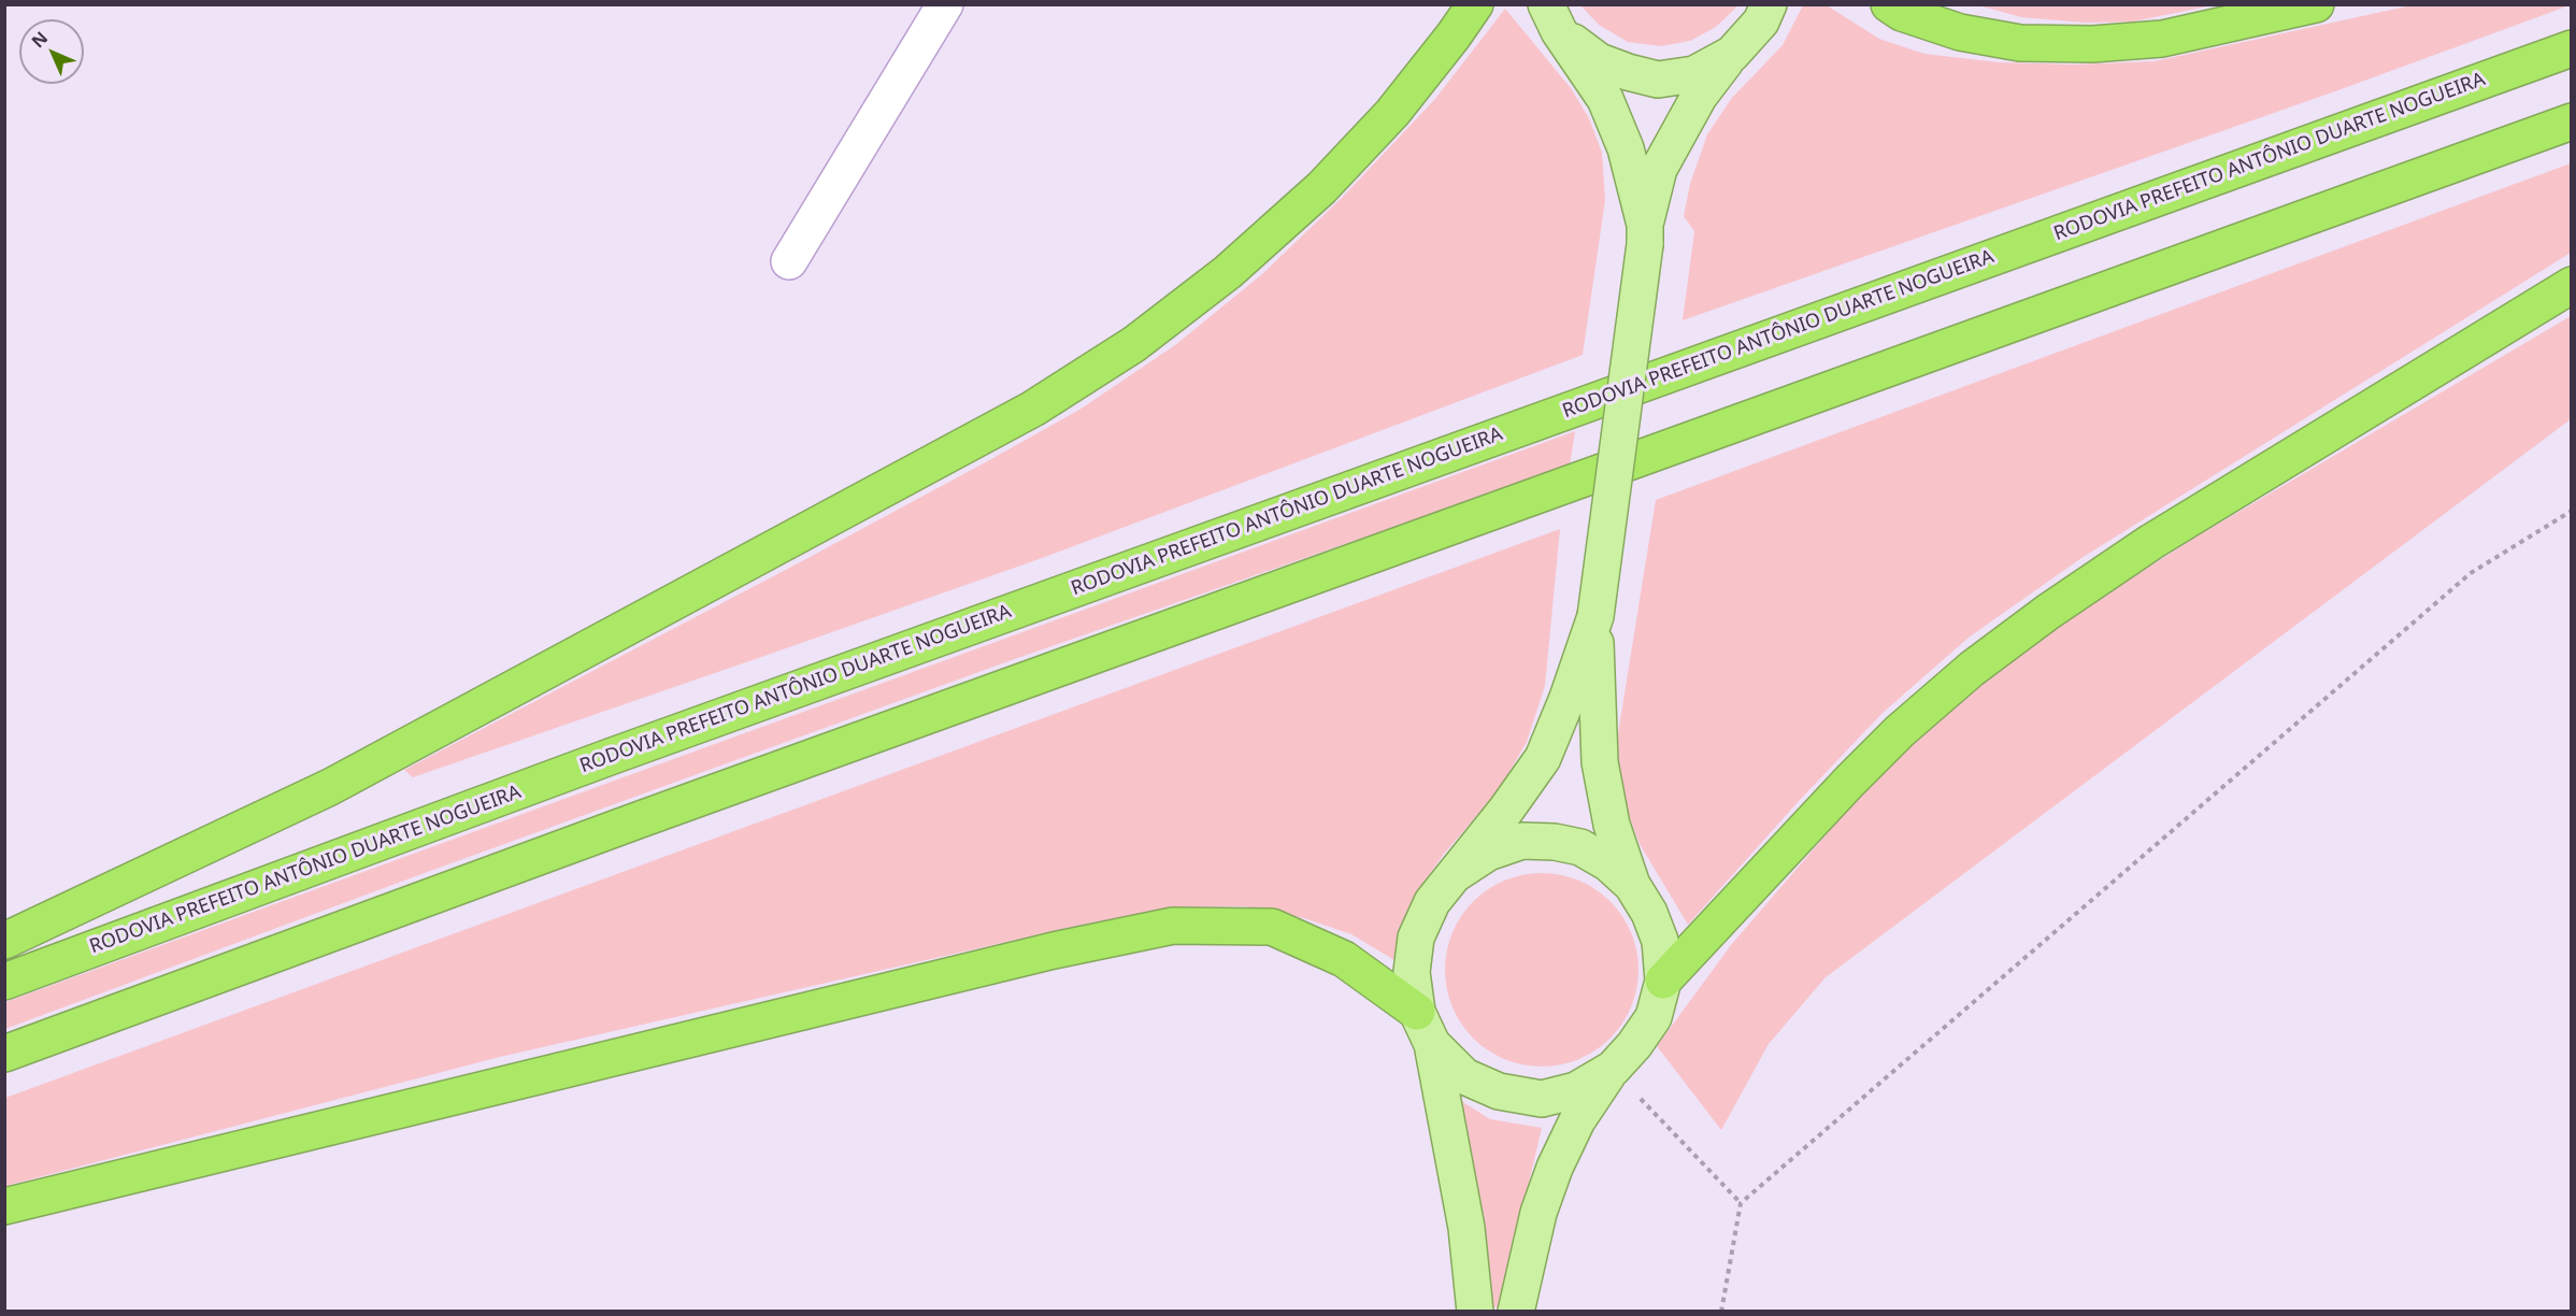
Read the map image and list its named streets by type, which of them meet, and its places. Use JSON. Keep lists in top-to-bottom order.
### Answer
{
  "streets": {
    "highway": ["RODOVIA PREFEITO ANTÔNIO DUARTE NOGUEIRA"]
  },
  "north": "top left"
}
